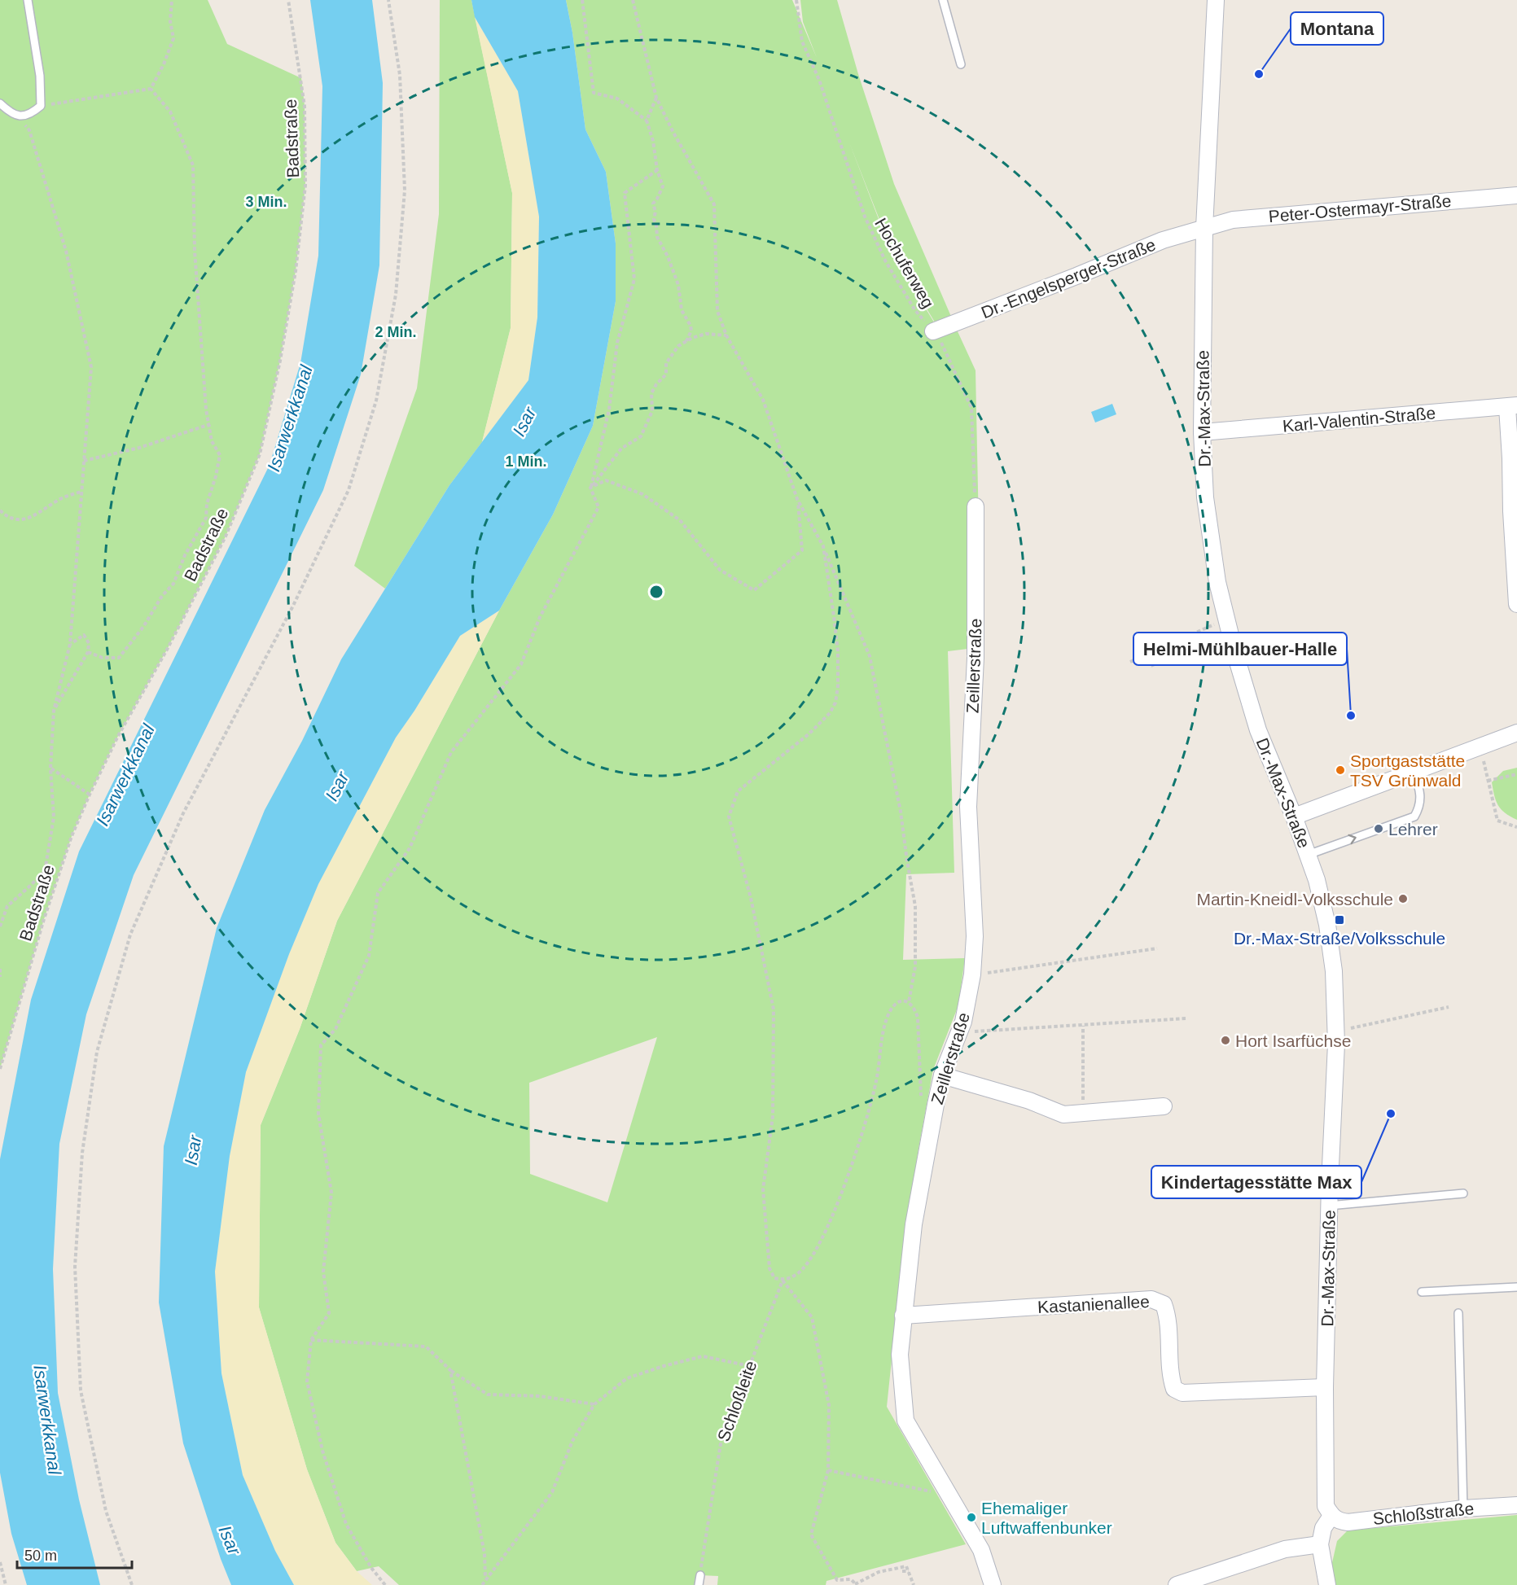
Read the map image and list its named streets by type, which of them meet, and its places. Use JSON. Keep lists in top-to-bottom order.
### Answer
{
  "streets": {
    "street": [
      "Peter-Ostermayr-Straße",
      "Dr.-Engelsperger-Straße",
      "Dr.-Max-Straße",
      "Karl-Valentin-Straße",
      "Zeillerstraße",
      "Kastanienallee",
      "Schloßstraße"
    ],
    "path": ["Badstraße", "Hochuferweg", "Schloßleite"]
  },
  "crossings": [
    ["Peter-Ostermayr-Straße", "Dr.-Engelsperger-Straße"],
    ["Peter-Ostermayr-Straße", "Dr.-Max-Straße"],
    ["Hochuferweg", "Dr.-Engelsperger-Straße"],
    ["Hochuferweg", "Zeillerstraße"],
    ["Dr.-Engelsperger-Straße", "Dr.-Max-Straße"],
    ["Dr.-Max-Straße", "Karl-Valentin-Straße"],
    ["Dr.-Max-Straße", "Kastanienallee"],
    ["Dr.-Max-Straße", "Schloßstraße"],
    ["Zeillerstraße", "Kastanienallee"]
  ],
  "water": ["Isarwerkkanal", "Isar"],
  "places": {
    "other": [
      "Montana",
      "Helmi-Mühlbauer-Halle",
      "Sportgaststätte TSV Grünwald",
      "Lehrer",
      "Martin-Kneidl-Volksschule",
      "Hort Isarfüchse",
      "Kindertagesstätte Max",
      "Ehemaliger Luftwaffenbunker"
    ],
    "transit": ["Dr.-Max-Straße/Volksschule"]
  },
  "scale_bar": "50 m",
  "rings": ["3 Min.", "2 Min.", "1 Min."]
}
